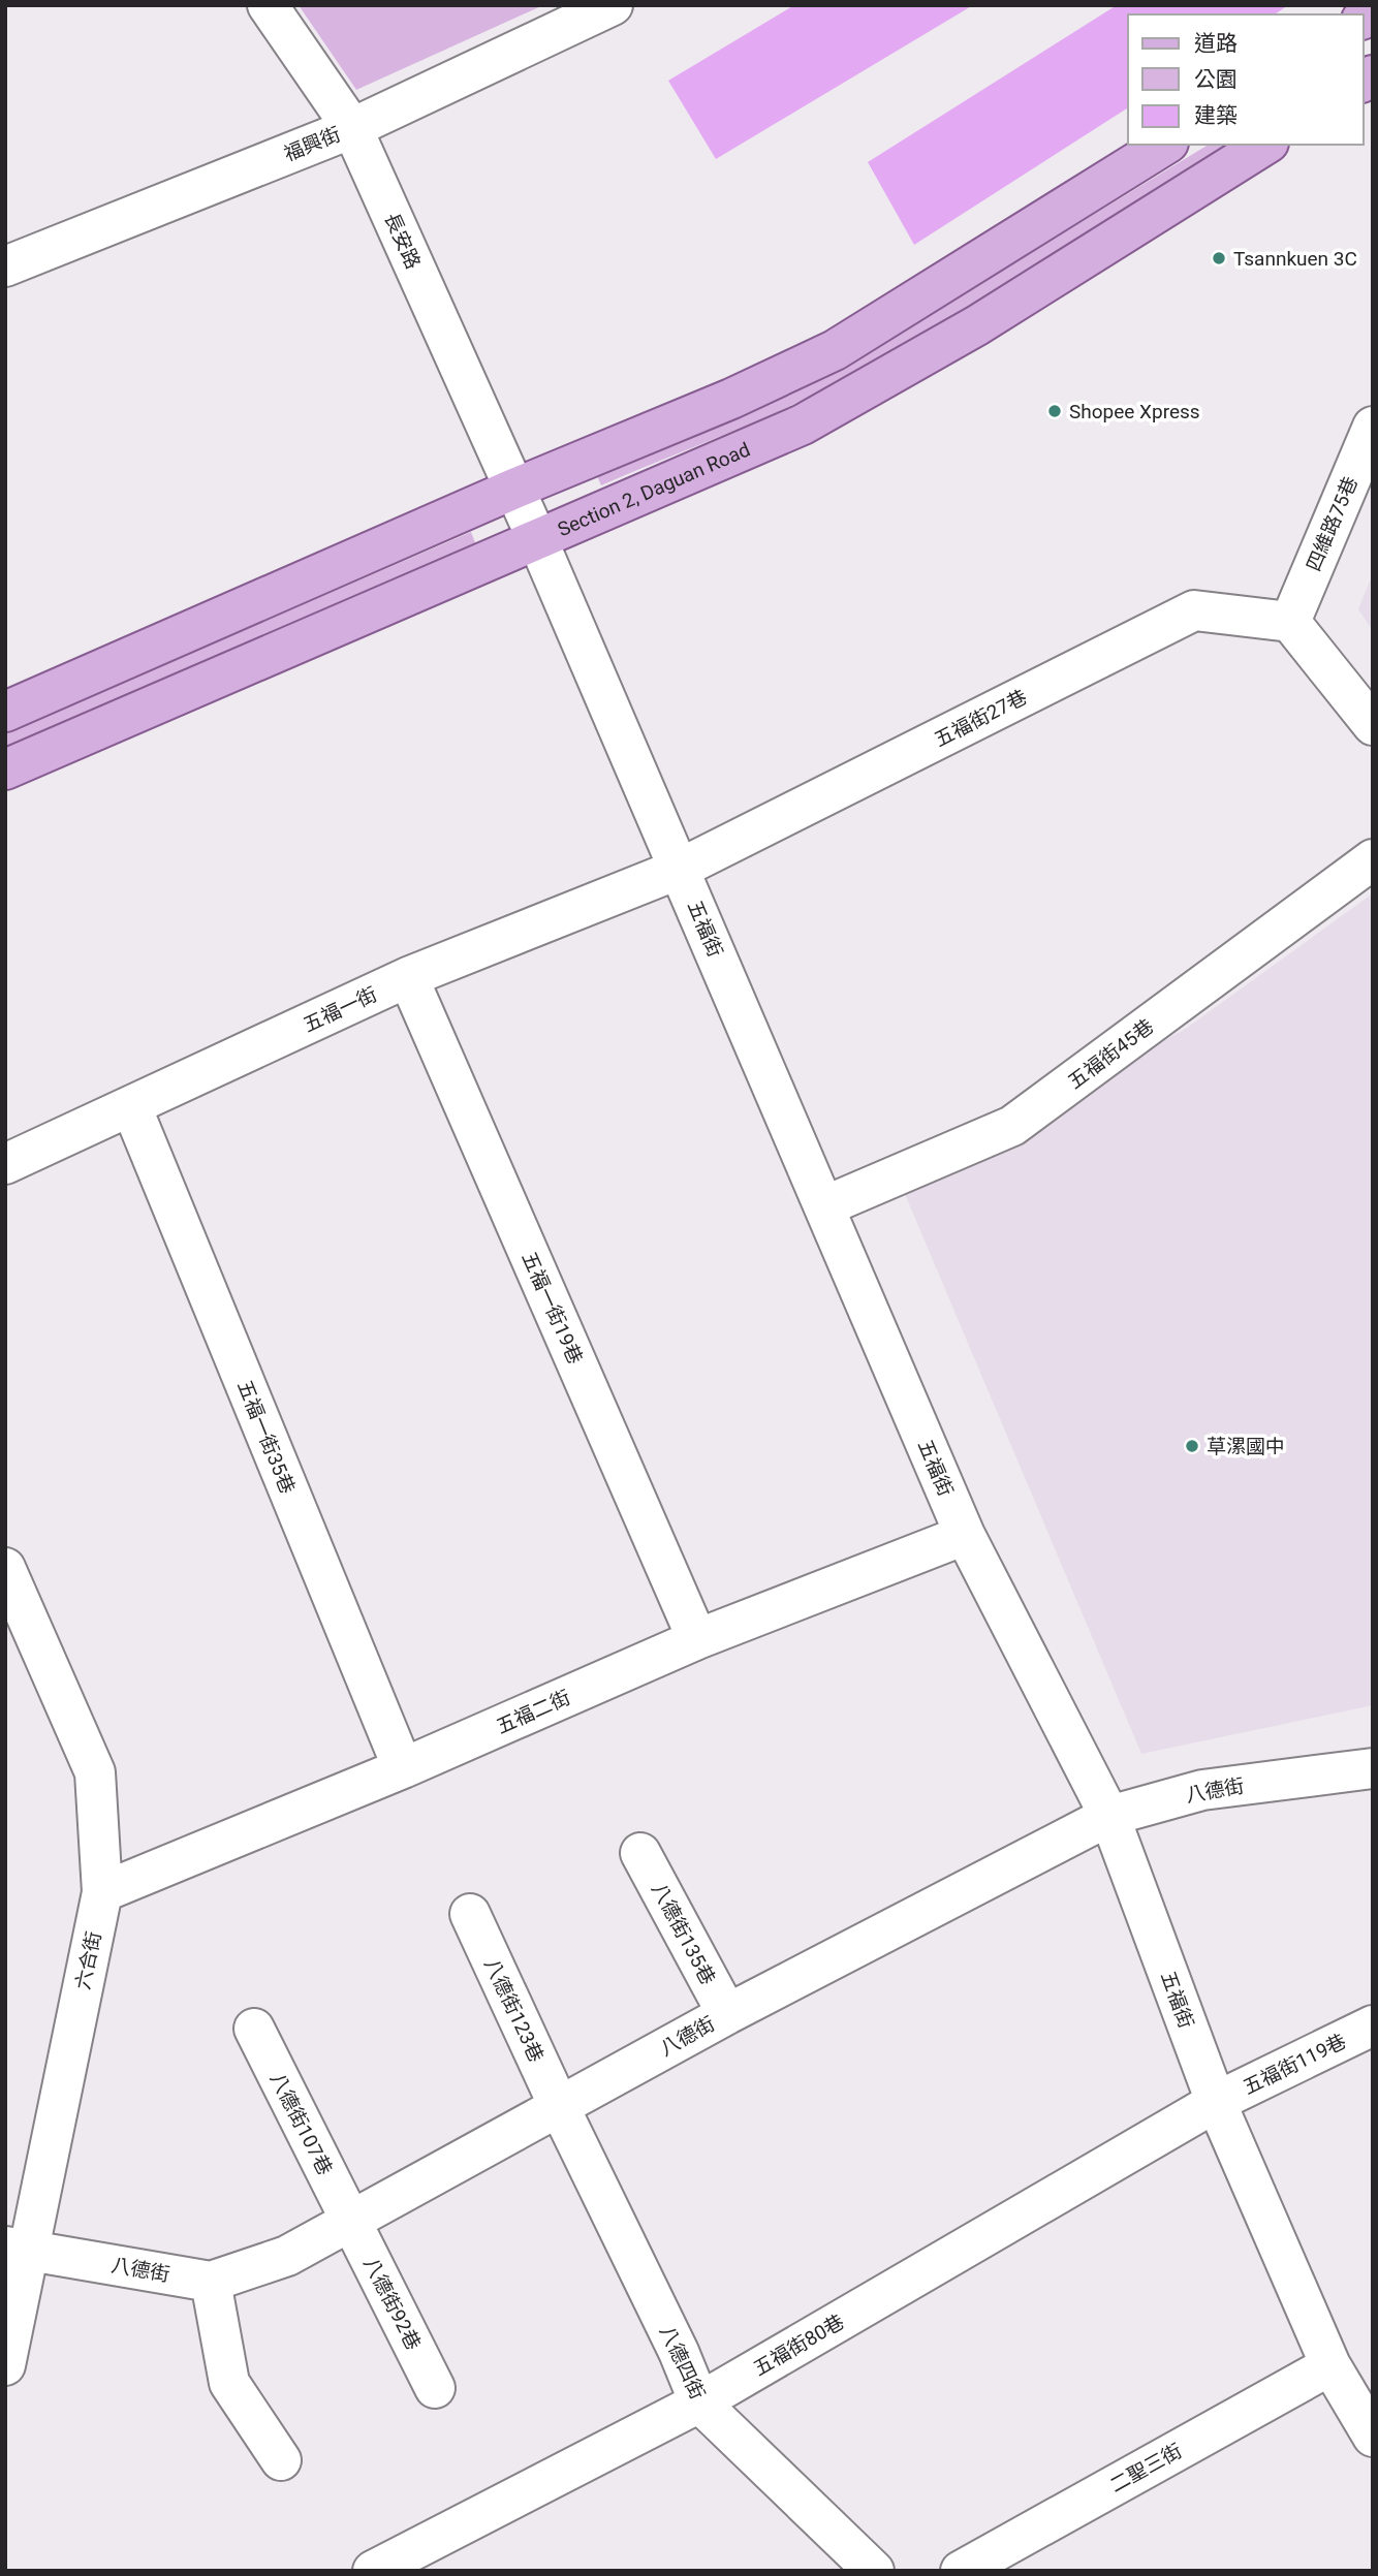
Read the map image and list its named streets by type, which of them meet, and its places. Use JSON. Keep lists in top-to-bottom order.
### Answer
{
  "streets": {
    "main road": ["Section 2, Daguan Road"],
    "street": [
      "福興街",
      "長安路",
      "四維路75巷",
      "五福街27巷",
      "五福街",
      "五福一街",
      "五福街45巷",
      "五福一街19巷",
      "五福一街35巷",
      "五福二街",
      "八德街",
      "八德街135巷",
      "六合街",
      "八德街123巷",
      "五福街119巷",
      "八德街107巷",
      "八德街92巷",
      "五福街80巷",
      "八德四街",
      "二聖三街"
    ]
  },
  "crossings": [
    ["福興街", "長安路"],
    ["長安路", "五福街"],
    ["Section 2, Daguan Road", "五福街"],
    ["四維路75巷", "五福街27巷"],
    ["五福街27巷", "五福街"],
    ["五福街27巷", "五福一街"],
    ["五福街", "五福一街"],
    ["五福街", "五福街45巷"],
    ["五福街", "五福二街"],
    ["五福街", "八德街"],
    ["五福街", "五福街119巷"],
    ["五福街", "五福街80巷"],
    ["五福街", "二聖三街"],
    ["五福一街", "五福一街19巷"],
    ["五福一街", "五福一街35巷"],
    ["五福一街19巷", "五福二街"],
    ["五福一街35巷", "五福二街"],
    ["五福二街", "六合街"],
    ["八德街", "八德街135巷"],
    ["八德街", "六合街"],
    ["八德街", "八德街123巷"],
    ["八德街", "八德街107巷"],
    ["八德街", "八德街92巷"],
    ["八德街", "八德四街"],
    ["八德街123巷", "八德四街"],
    ["五福街119巷", "五福街80巷"],
    ["八德街107巷", "八德街92巷"],
    ["五福街80巷", "八德四街"]
  ],
  "places": ["Tsannkuen 3C", "Shopee Xpress", "草漯國中"],
  "legend": ["道路", "公園", "建築"]
}
